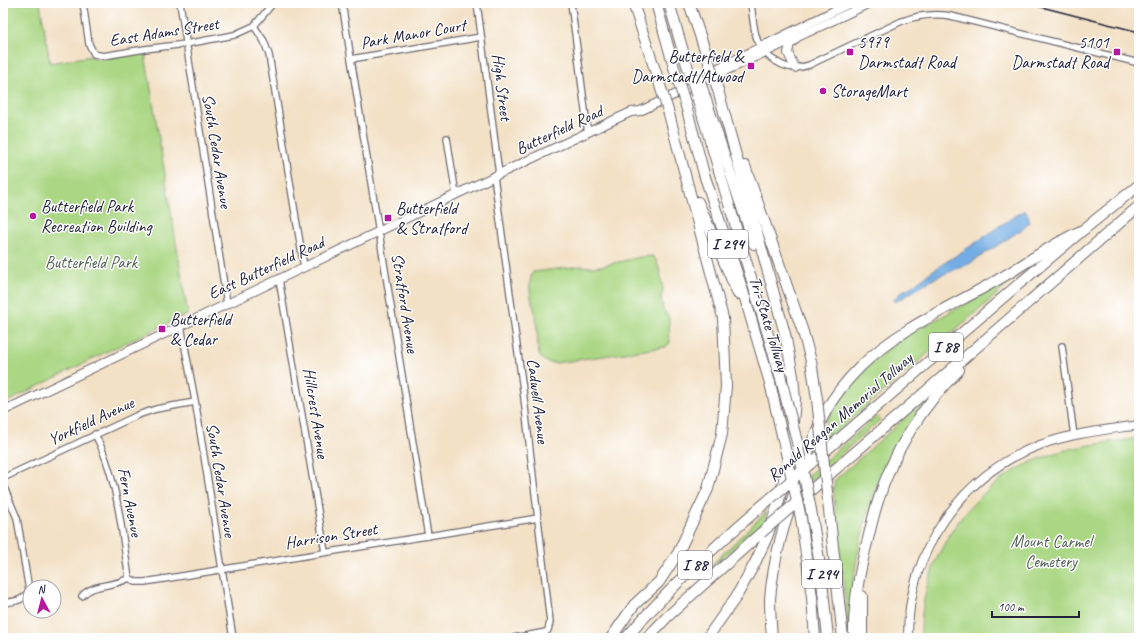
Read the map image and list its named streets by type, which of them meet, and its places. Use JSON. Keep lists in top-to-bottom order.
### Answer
{
  "streets": {
    "highway": [
      "I 294",
      "Tri-State Tollway",
      "I 88",
      "Ronald Reagan Memorial Tollway"
    ],
    "main road": ["Butterfield Road", "East Butterfield Road"],
    "street": [
      "East Adams Street",
      "Park Manor Court",
      "High Street",
      "South Cedar Avenue",
      "Stratford Avenue",
      "Cadwell Avenue",
      "Hillcrest Avenue",
      "Yorkfield Avenue",
      "Fern Avenue",
      "Harrison Street"
    ]
  },
  "crossings": [
    ["East Adams Street", "South Cedar Avenue"],
    ["Park Manor Court", "High Street"],
    ["Park Manor Court", "Stratford Avenue"],
    ["High Street", "Butterfield Road"],
    ["High Street", "East Butterfield Road"],
    ["High Street", "Cadwell Avenue"],
    ["Butterfield Road", "East Butterfield Road"],
    ["Butterfield Road", "Cadwell Avenue"],
    ["South Cedar Avenue", "East Butterfield Road"],
    ["South Cedar Avenue", "Yorkfield Avenue"],
    ["South Cedar Avenue", "Harrison Street"],
    ["East Butterfield Road", "Stratford Avenue"],
    ["East Butterfield Road", "Cadwell Avenue"],
    ["East Butterfield Road", "Hillcrest Avenue"],
    ["Stratford Avenue", "Harrison Street"],
    ["Cadwell Avenue", "Harrison Street"],
    ["Hillcrest Avenue", "Harrison Street"],
    ["Yorkfield Avenue", "Fern Avenue"],
    ["Fern Avenue", "Harrison Street"]
  ],
  "parks": ["Butterfield Park", "Mount Carmel Cemetery"],
  "places": {
    "transit": [
      "5979 Darmstadt Road",
      "5101 Darmstadt Road",
      "Butterfield & Darmstadt/Atwood",
      "Butterfield & Stratford",
      "Butterfield & Cedar"
    ],
    "other": ["StorageMart", "Butterfield Park Recreation Building"]
  },
  "scale_bar": "100 m",
  "north": "top"
}
